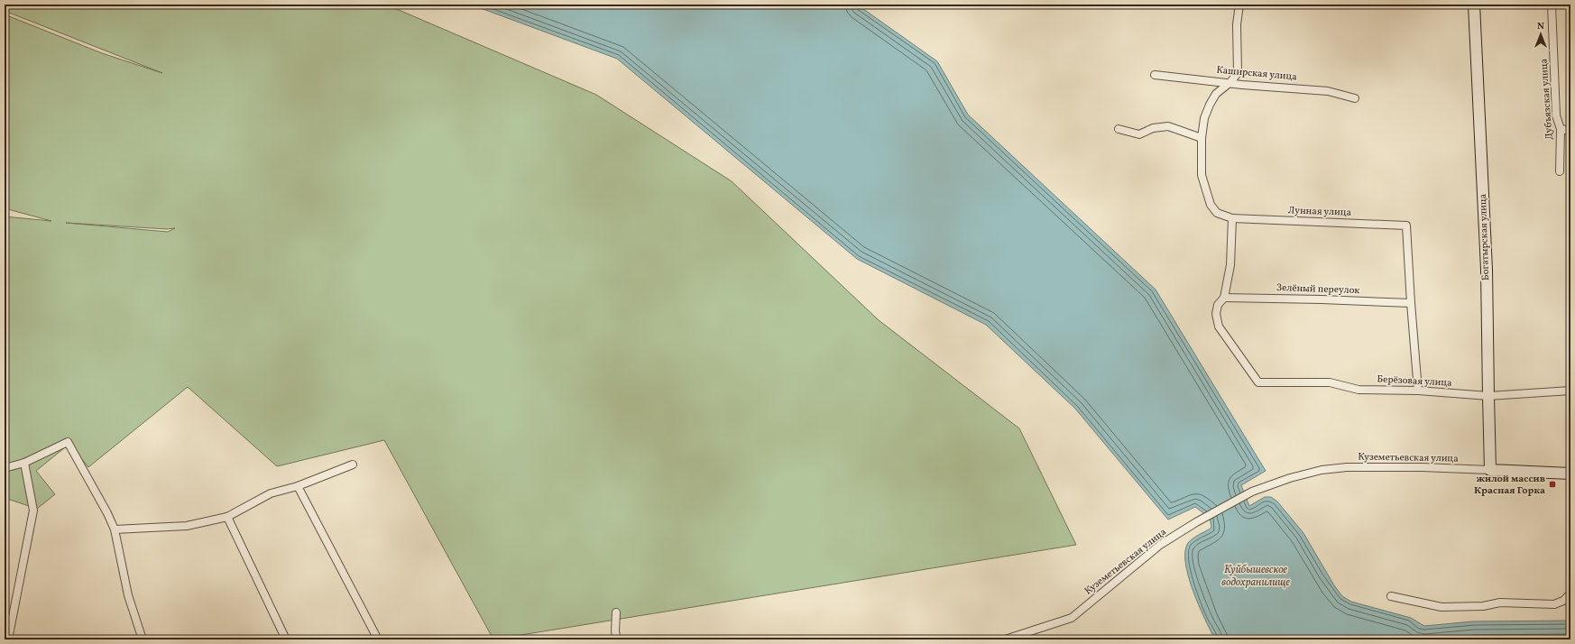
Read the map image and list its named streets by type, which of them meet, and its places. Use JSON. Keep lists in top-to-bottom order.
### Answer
{
  "streets": {
    "main road": ["Богатырская улица"],
    "street": [
      "Каширская улица",
      "Дубъязская улица",
      "Лунная улица",
      "Зелёный переулок",
      "Берёзовая улица",
      "Куземетьевская улица"
    ]
  },
  "crossings": [
    ["Лунная улица", "Зелёный переулок"],
    ["Богатырская улица", "Берёзовая улица"],
    ["Богатырская улица", "Куземетьевская улица"],
    ["Зелёный переулок", "Берёзовая улица"]
  ],
  "water": ["Куйбышевское водохранилище"],
  "places": {
    "transit": ["жилой массив Красная Горка"]
  },
  "north": "top"
}
